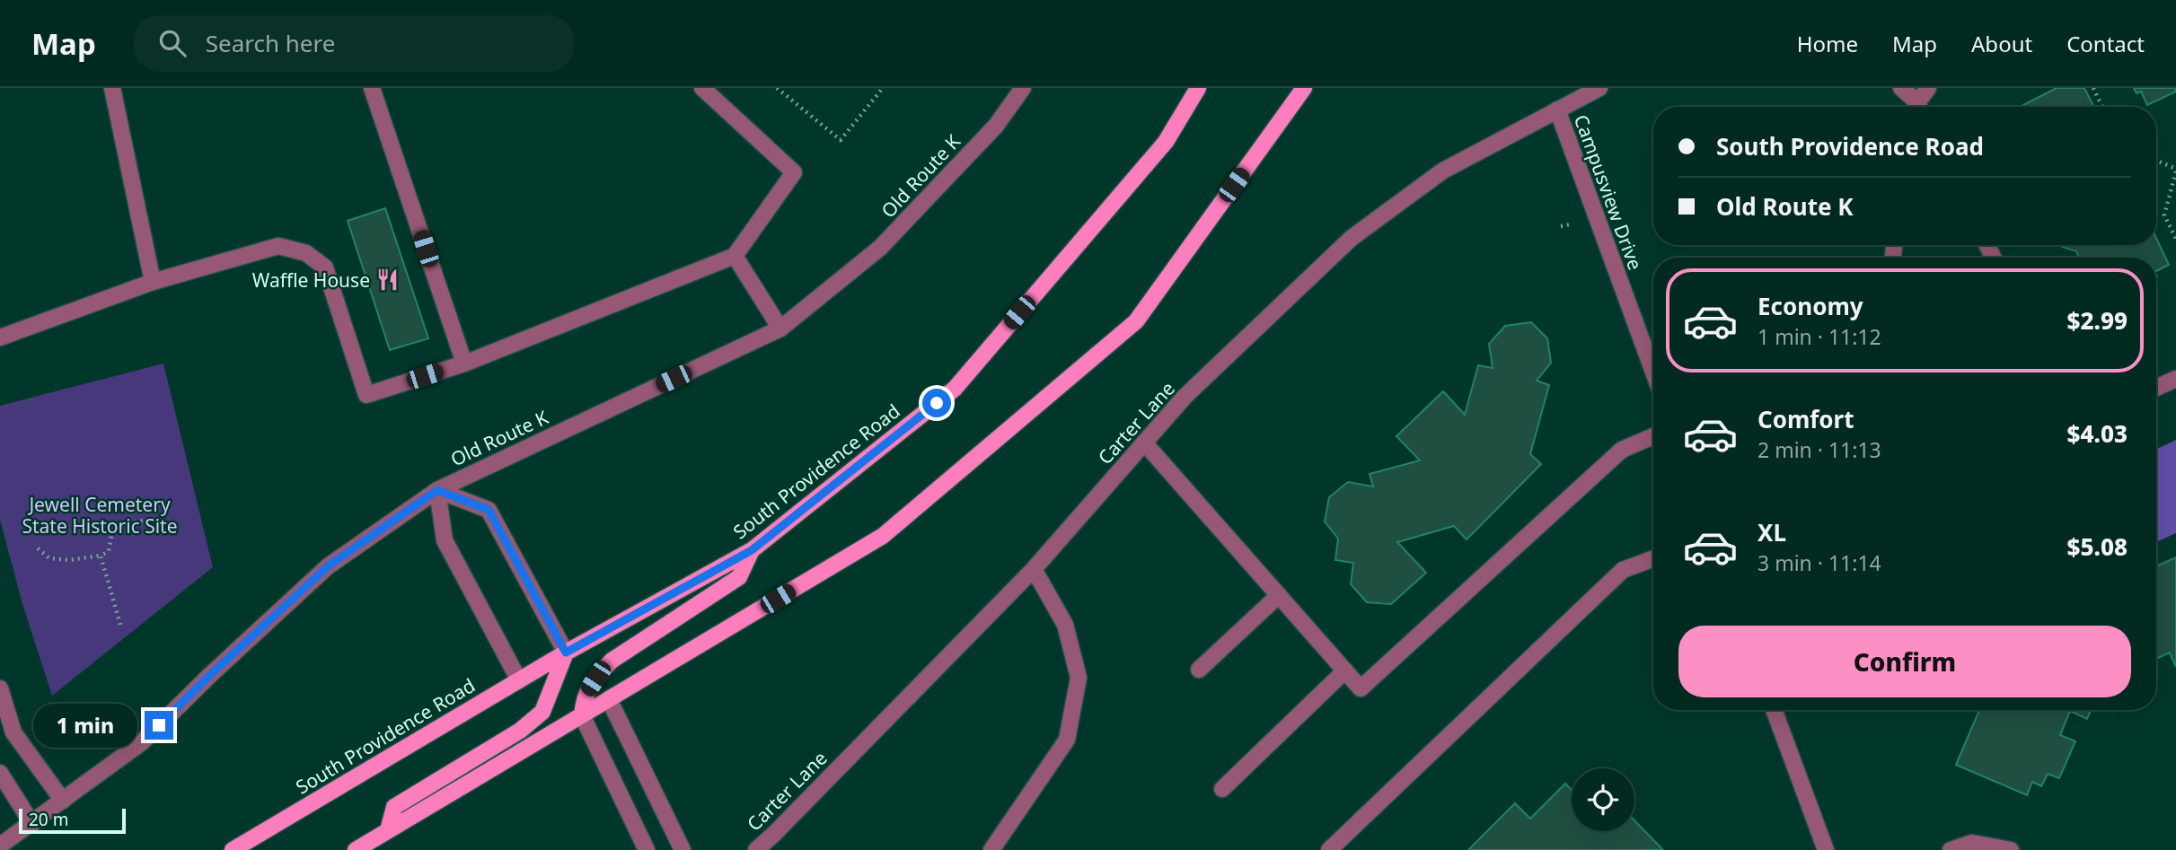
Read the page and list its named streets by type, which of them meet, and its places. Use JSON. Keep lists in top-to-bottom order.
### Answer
{
  "streets": {
    "main road": ["South Providence Road"],
    "street": ["Old Route K", "Campusview Drive", "Carter Lane"]
  },
  "crossings": [
    ["Campusview Drive", "Carter Lane"]
  ],
  "parks": ["Jewell Cemetery State Historic Site"],
  "places": {
    "restaurant": ["Waffle House"]
  },
  "scale_bar": "20 m",
  "page": {
    "header": "Map",
    "search": "Search here",
    "nav": [
      "Home",
      "Map",
      "About",
      "Contact"
    ],
    "banner": ["South Providence Road", "Old Route K"],
    "list": [
      {
        "name": "Economy",
        "note": "1 min · 11:12",
        "value": "$2.99"
      },
      {
        "name": "Comfort",
        "note": "2 min · 11:13",
        "value": "$4.03"
      },
      {
        "name": "XL",
        "note": "3 min · 11:14",
        "value": "$5.08"
      }
    ],
    "buttons": "Confirm",
    "bubble": "1 min",
    "scale": "20 m"
  }
}
